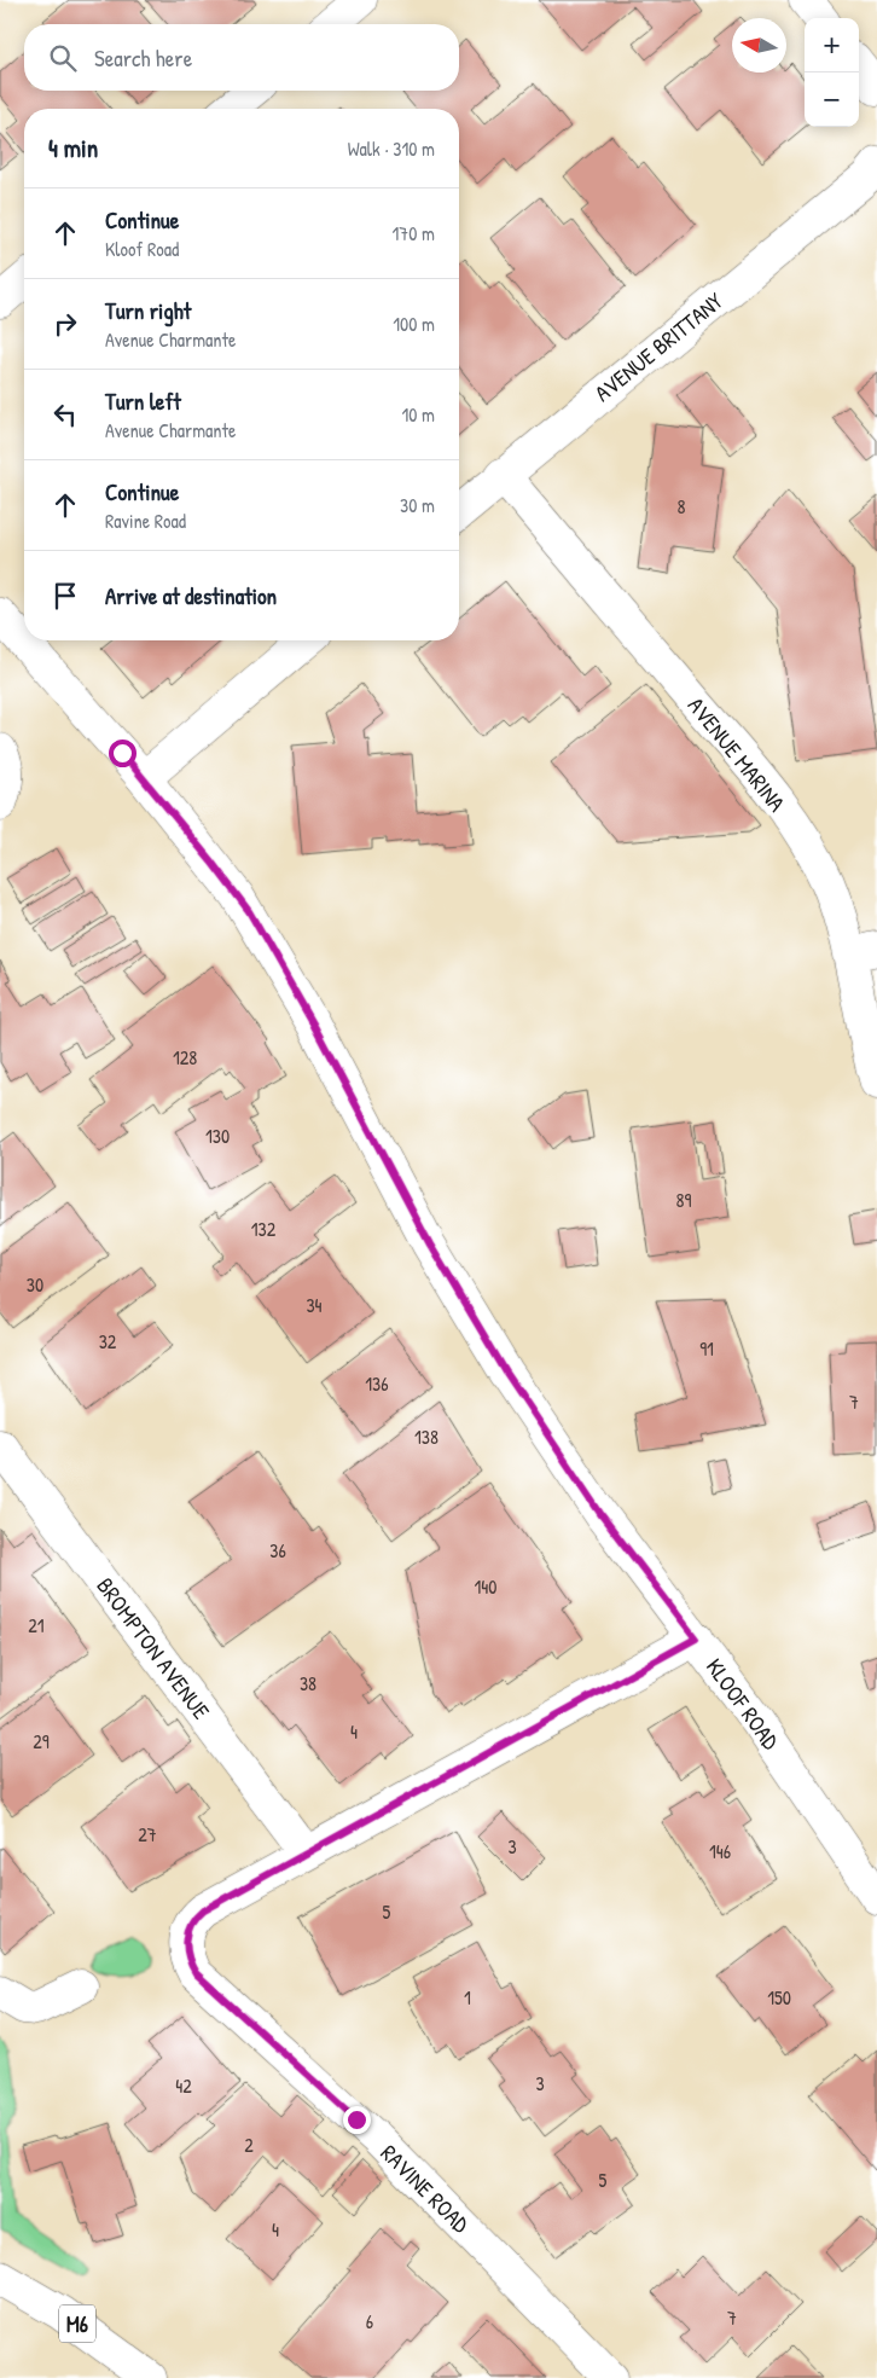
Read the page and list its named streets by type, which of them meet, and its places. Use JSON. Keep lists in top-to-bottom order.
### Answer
{
  "streets": {
    "street": [
      "AVENUE BRITTANY",
      "AVENUE MARINA",
      "BROMPTON AVENUE",
      "KLOOF ROAD",
      "RAVINE ROAD",
      "M6"
    ]
  },
  "crossings": [
    ["AVENUE BRITTANY", "AVENUE MARINA"],
    ["BROMPTON AVENUE", "RAVINE ROAD"],
    ["KLOOF ROAD", "RAVINE ROAD"]
  ],
  "house_numbers": [
    "8",
    "128",
    "130",
    "89",
    "132",
    "30",
    "34",
    "32",
    "91",
    "136",
    "7",
    "138",
    "36",
    "140",
    "21",
    "38",
    "4",
    "29",
    "27",
    "3",
    "146",
    "5",
    "1",
    "150",
    "3",
    "42",
    "2",
    "5",
    "4",
    "7",
    "6"
  ],
  "north": "left",
  "page": {
    "map_buttons": ["+", "−"],
    "search": "Search here",
    "heading": ["4 min", "Walk · 310 m"],
    "list": [
      ["Continue", "Kloof Road", "170 m"],
      ["Turn right", "Avenue Charmante", "100 m"],
      ["Turn left", "Avenue Charmante", "10 m"],
      ["Continue", "Ravine Road", "30 m"],
      "Arrive at destination"
    ]
  }
}
